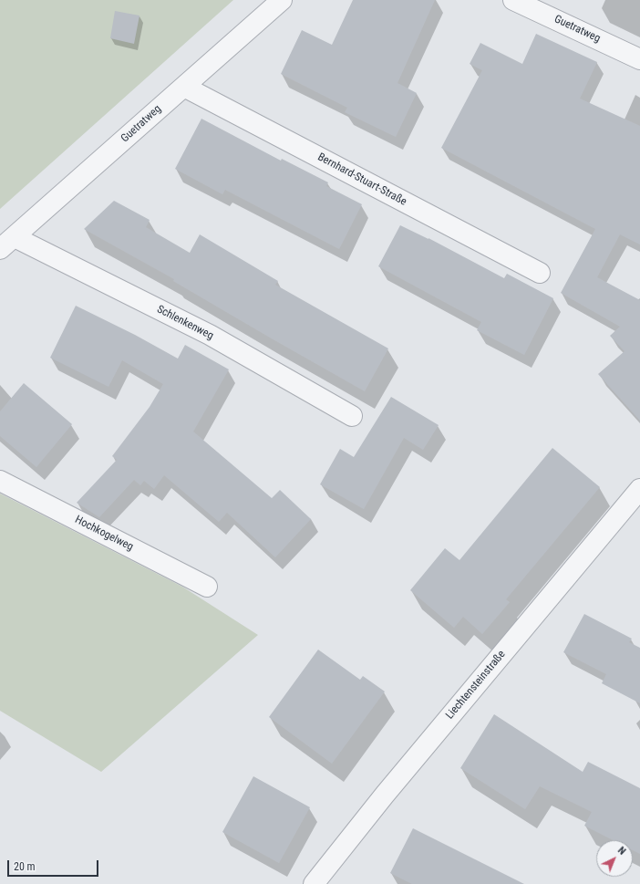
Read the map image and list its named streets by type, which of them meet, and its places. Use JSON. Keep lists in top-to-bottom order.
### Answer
{
  "streets": {
    "street": [
      "Guetratweg",
      "Bernhard-Stuart-Straße",
      "Schlenkenweg",
      "Hochkogelweg",
      "Liechtensteinstraße"
    ]
  },
  "crossings": [
    ["Guetratweg", "Bernhard-Stuart-Straße"],
    ["Guetratweg", "Schlenkenweg"]
  ],
  "scale_bar": "20 m",
  "north": "top right"
}
